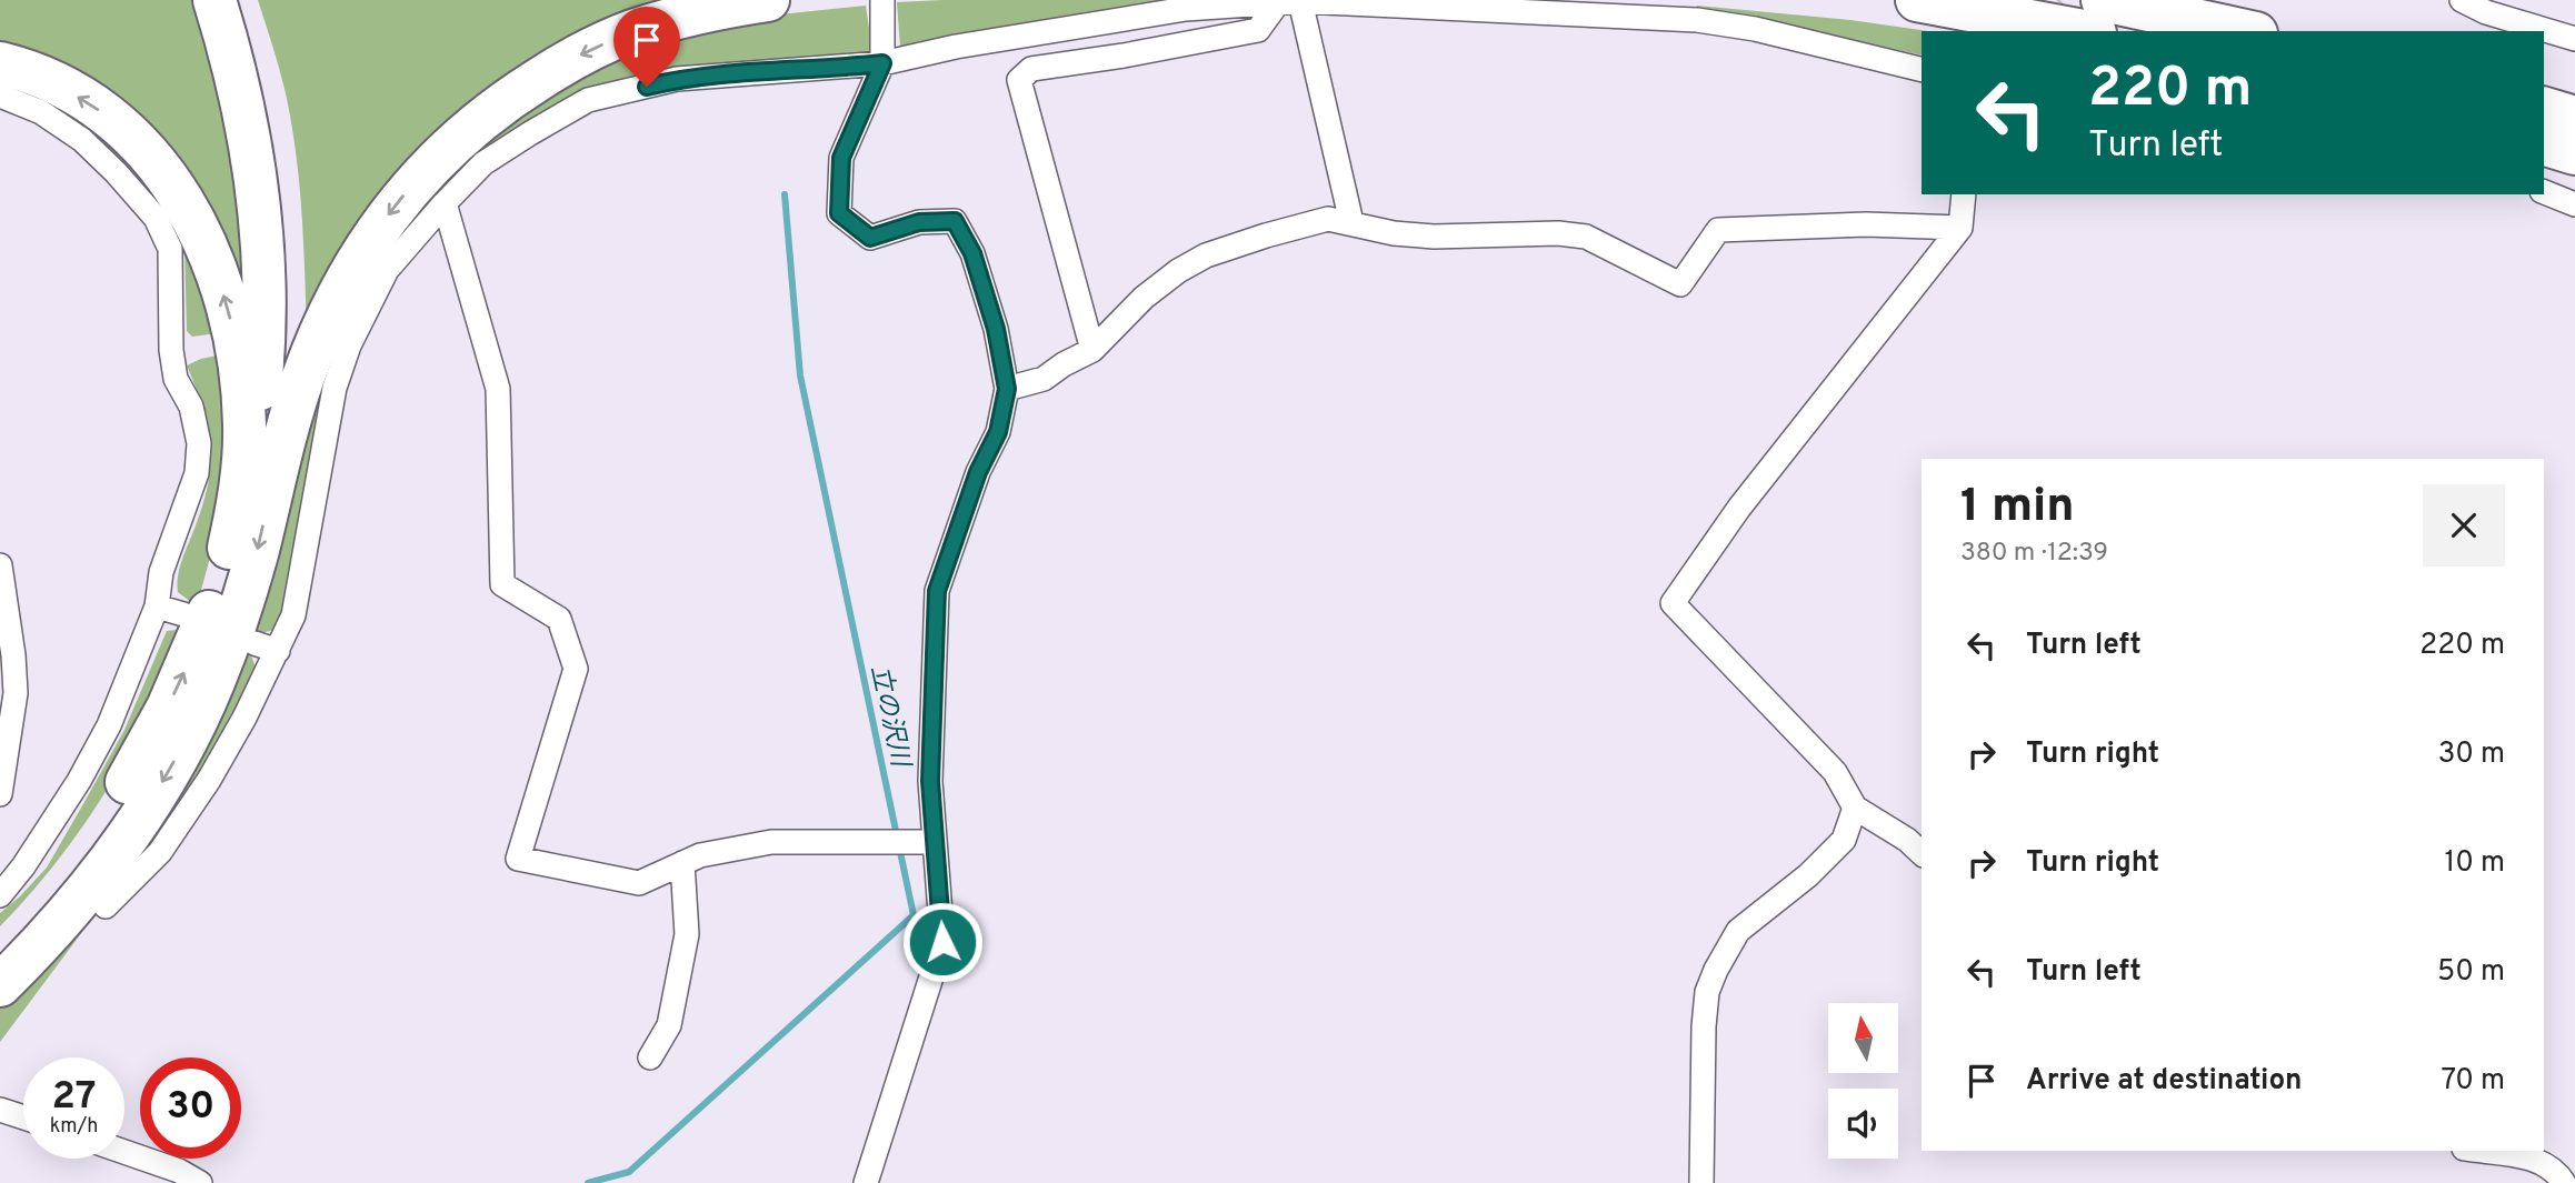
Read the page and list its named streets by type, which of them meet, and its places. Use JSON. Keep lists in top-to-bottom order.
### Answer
{
  "water": ["立の沢川"],
  "north": "top",
  "page": {
    "turn": ["220 m", "Turn left"],
    "heading": ["1 min", "380 m · 12:39"],
    "list": [
      {
        "name": "Turn left",
        "value": "220 m"
      },
      {
        "name": "Turn right",
        "value": "30 m"
      },
      {
        "name": "Turn right",
        "value": "10 m"
      },
      {
        "name": "Turn left",
        "value": "50 m"
      },
      {
        "name": "Arrive at destination",
        "value": "70 m"
      }
    ],
    "speed": "27 km/h",
    "limit": "30"
  }
}
